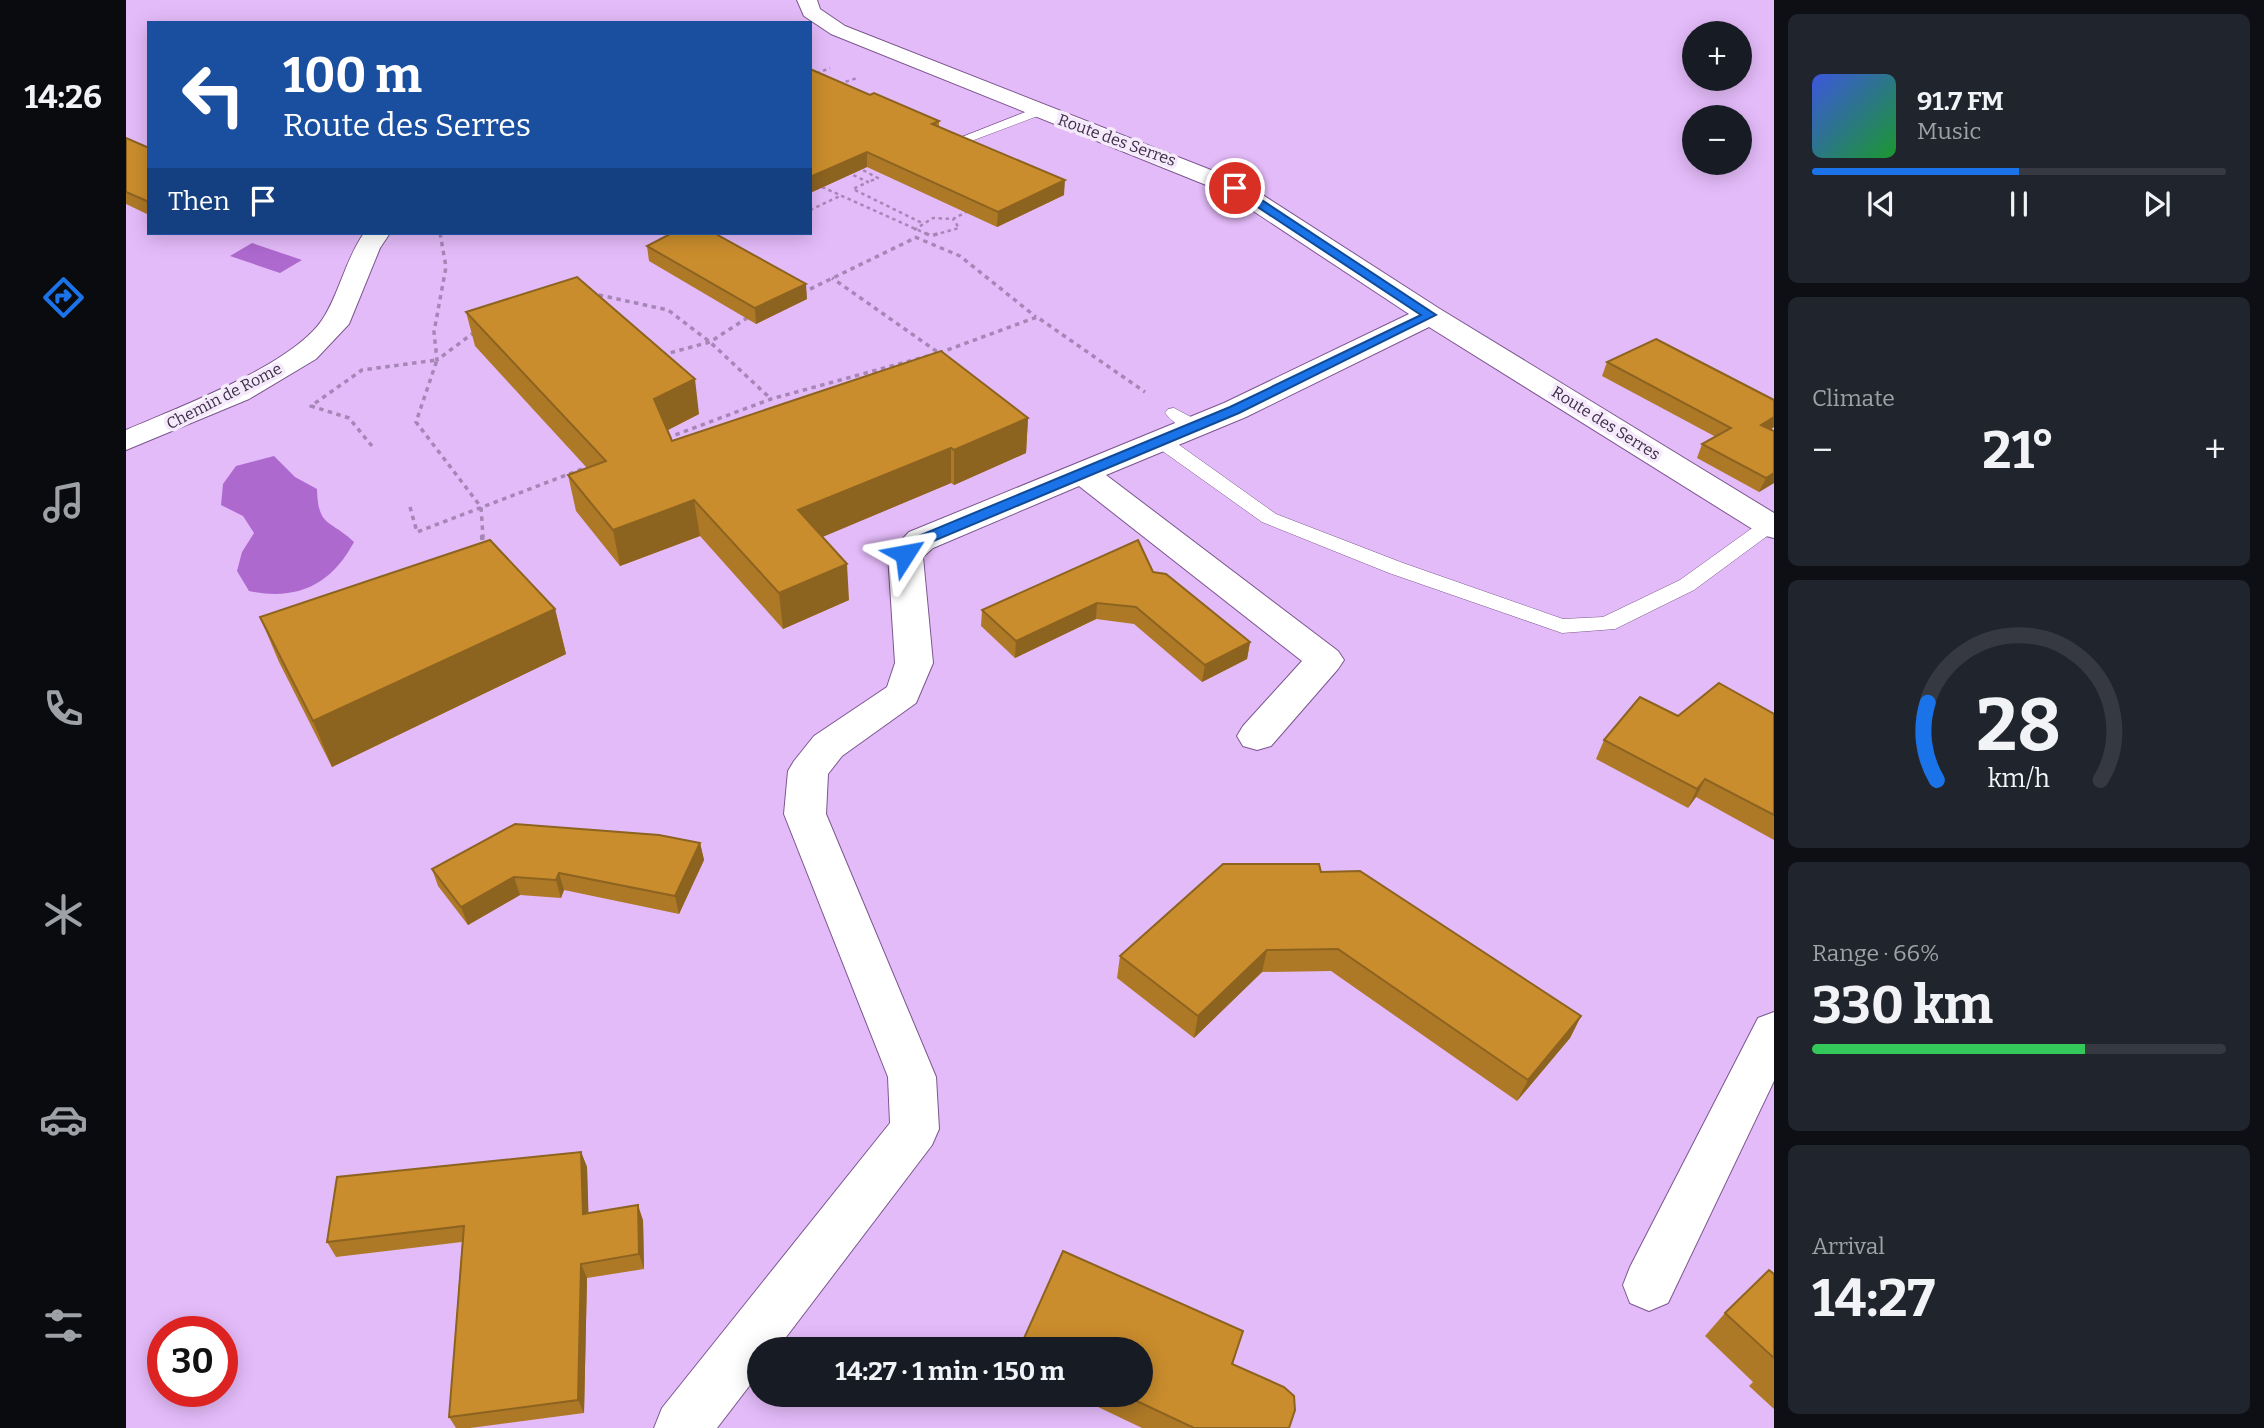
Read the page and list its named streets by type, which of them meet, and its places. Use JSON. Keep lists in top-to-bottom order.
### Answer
{
  "streets": {
    "street": ["Route des Serres", "Chemin de Rome"]
  },
  "page": {
    "tabs": "14:26",
    "map_buttons": ["+", "−"],
    "turn": ["100 m", "Route des Serres"],
    "song": ["91.7 FM", "Music"],
    "then": "Then",
    "tile": [
      "Climate",
      ["Range · 66%", "330 km"],
      ["Arrival", "14:27"]
    ],
    "heat": ["−", "21°", "+"],
    "limit": "30",
    "trip": "14:27 · 1 min · 150 m",
    "gauge": ["28", "km/h"]
  }
}
